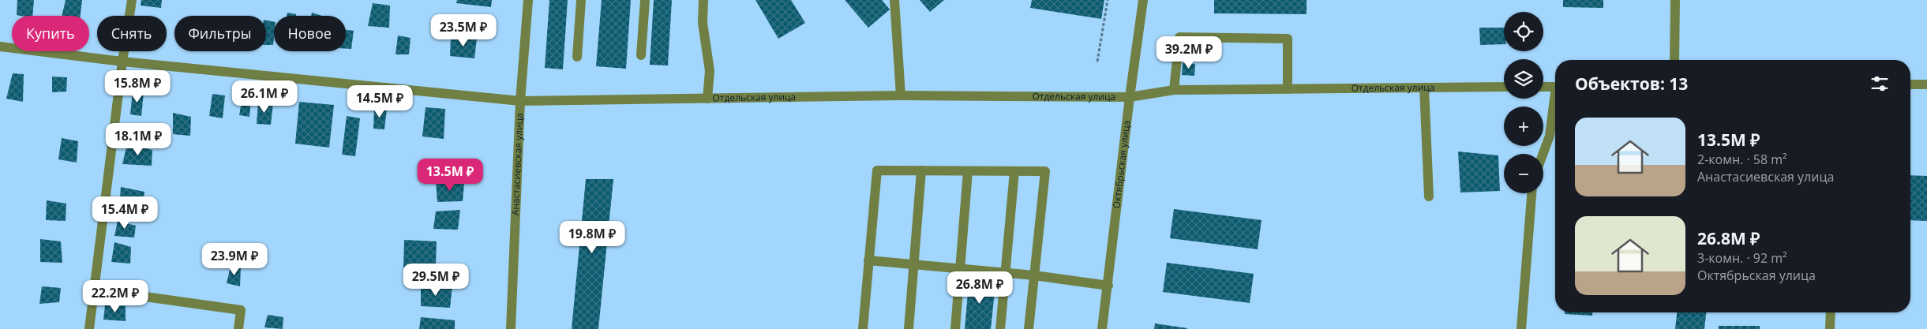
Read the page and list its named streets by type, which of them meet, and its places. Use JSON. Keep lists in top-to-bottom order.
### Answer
{
  "streets": {
    "street": ["Отдельская улица", "Анастасиевская улица", "Октябрьская улица"]
  },
  "crossings": [
    ["Отдельская улица", "Анастасиевская улица"],
    ["Отдельская улица", "Октябрьская улица"]
  ],
  "page": {
    "map_buttons": ["+", "−"],
    "price": [
      "23.5M ₽",
      "39.2M ₽",
      "15.8M ₽",
      "26.1M ₽",
      "14.5M ₽",
      "18.1M ₽",
      "13.5M ₽",
      "15.4M ₽",
      "19.8M ₽",
      "23.9M ₽",
      "29.5M ₽",
      "26.8M ₽",
      "22.2M ₽"
    ],
    "chip": [
      "Купить",
      "Снять",
      "Фильтры",
      "Новое"
    ],
    "heading": "Объектов: 13",
    "list": [
      {
        "name": "13.5M ₽",
        "note": "2-комн. · 58 m² · Анастасиевская улица"
      },
      {
        "name": "26.8M ₽",
        "note": "3-комн. · 92 m² · Октябрьская улица"
      }
    ]
  }
}
